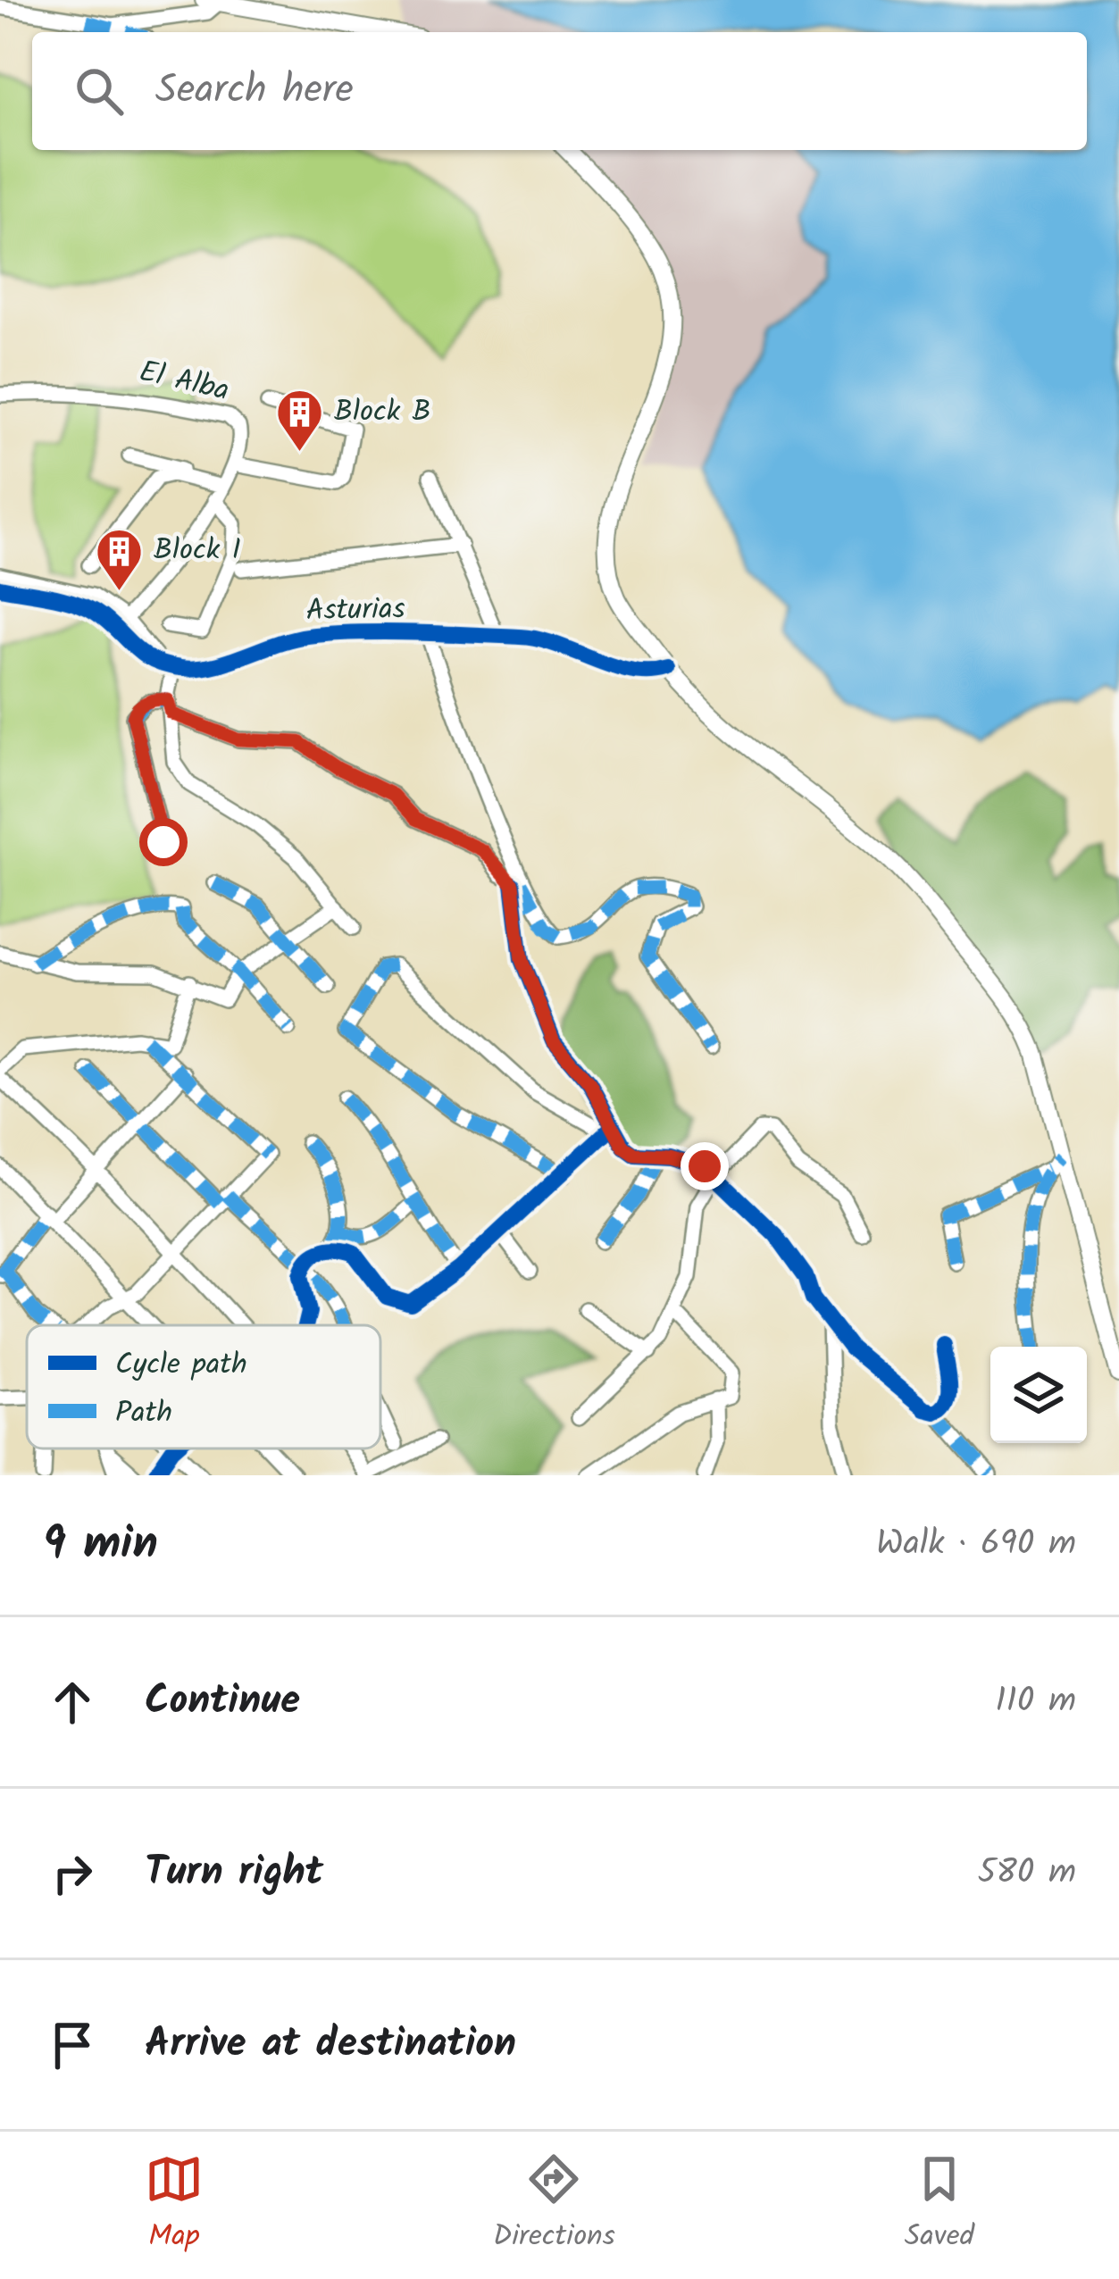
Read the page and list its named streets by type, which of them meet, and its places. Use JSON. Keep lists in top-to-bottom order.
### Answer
{
  "streets": {
    "street": ["El Alba", "Asturias"]
  },
  "places": {
    "building": ["Block B", "Block I"]
  },
  "legend": ["Cycle path", "Path"],
  "page": {
    "search": "Search here",
    "heading": ["9 min", "Walk · 690 m"],
    "list": [
      ["Continue", "110 m"],
      ["Turn right", "580 m"],
      "Arrive at destination"
    ],
    "nav": ["Map", "Directions", "Saved"]
  }
}
